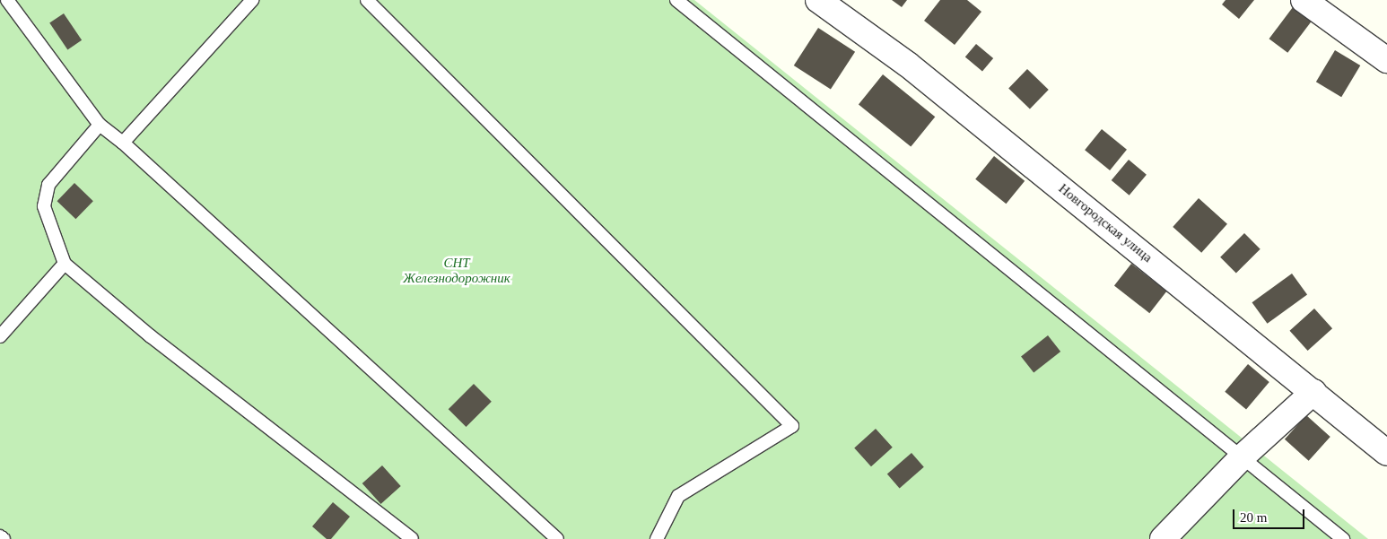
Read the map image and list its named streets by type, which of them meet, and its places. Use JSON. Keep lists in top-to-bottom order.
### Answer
{
  "streets": {
    "street": ["Новгородская улица"]
  },
  "parks": ["СНТ Железнодорожник"],
  "scale_bar": "20 m"
}
